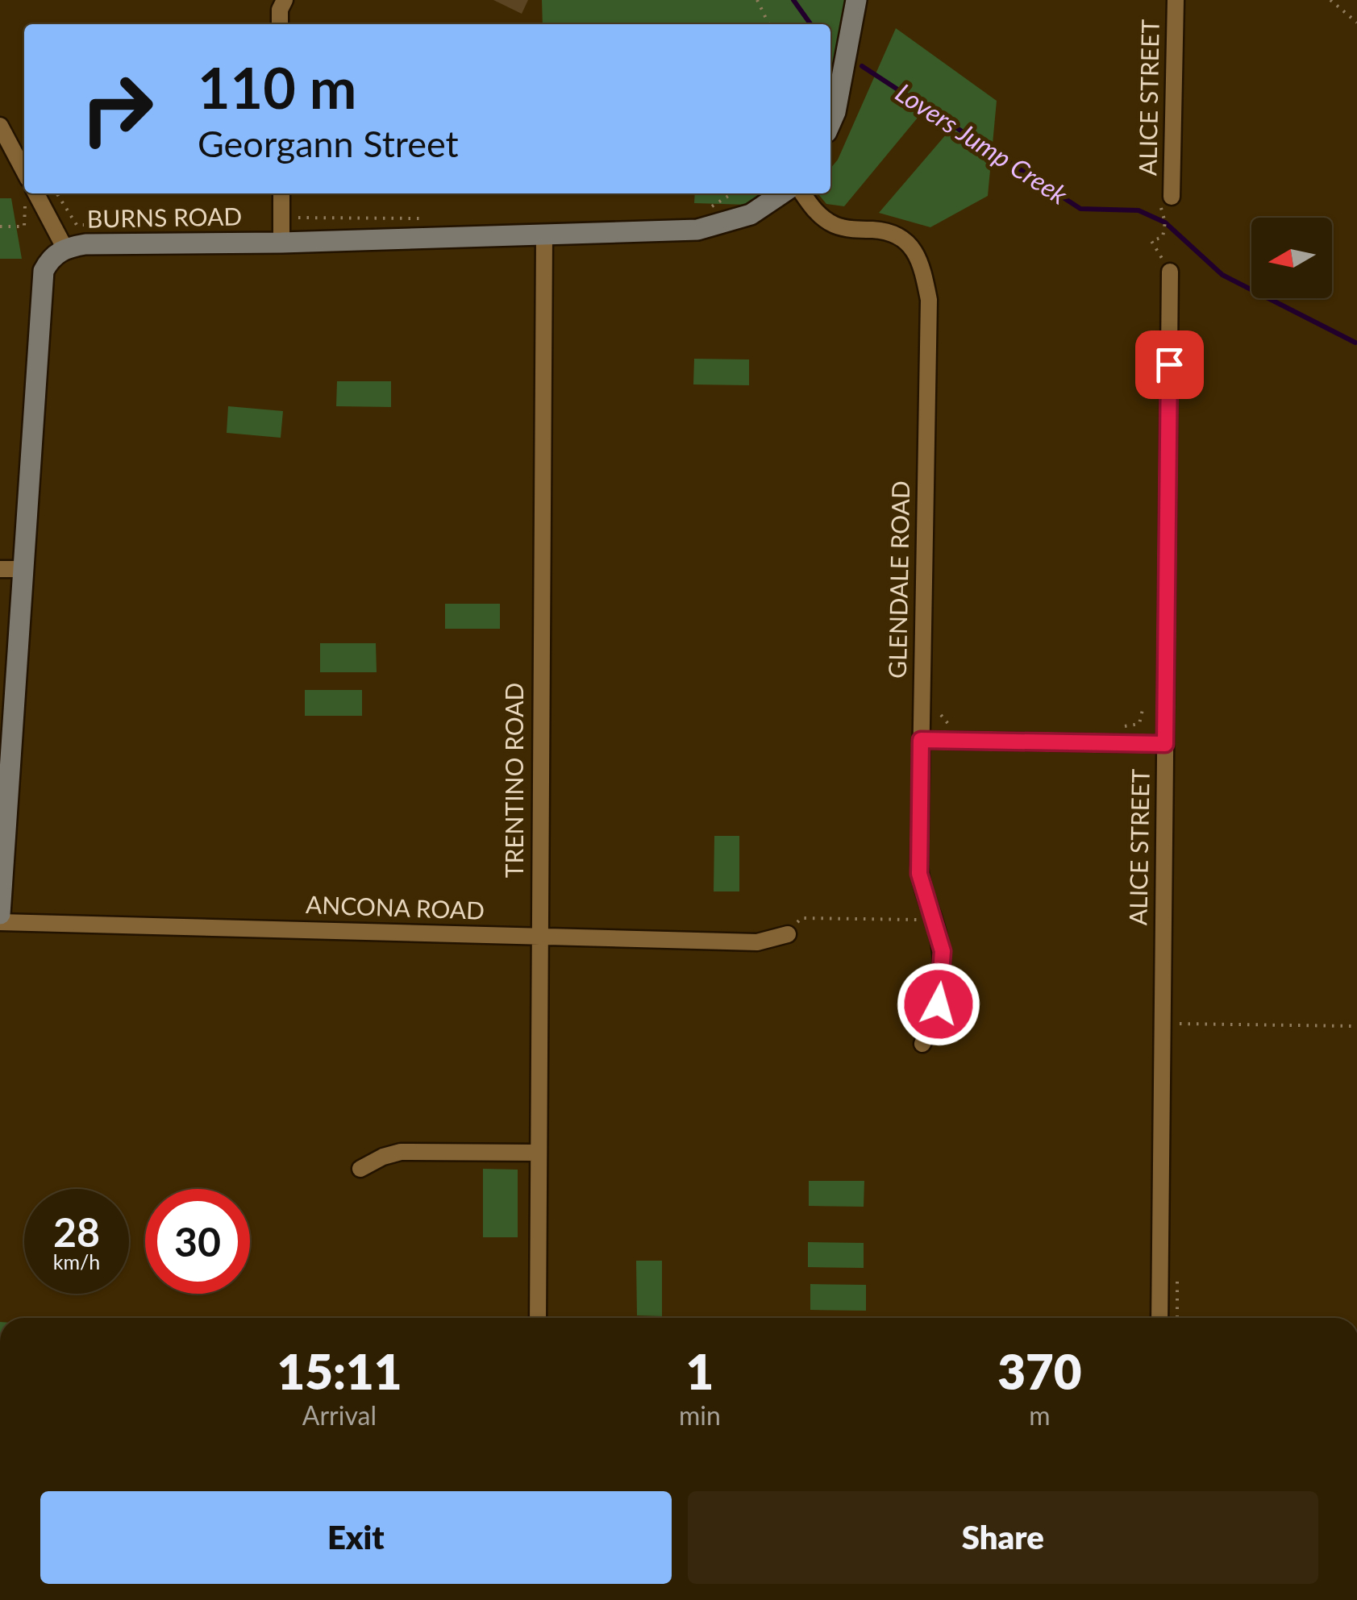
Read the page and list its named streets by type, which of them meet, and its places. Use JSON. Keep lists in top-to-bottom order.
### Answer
{
  "streets": {
    "main road": ["BURNS ROAD"],
    "street": [
      "ALICE STREET",
      "GLENDALE ROAD",
      "TRENTINO ROAD",
      "ANCONA ROAD"
    ]
  },
  "crossings": [
    ["BURNS ROAD", "TRENTINO ROAD"],
    ["TRENTINO ROAD", "ANCONA ROAD"]
  ],
  "water": ["Lovers Jump Creek"],
  "north": "left",
  "page": {
    "turn": ["110 m", "Georgann Street"],
    "speed": "28 km/h",
    "limit": "30",
    "eta": [
      "15:11",
      "Arrival",
      "1",
      "min",
      "370",
      "m"
    ],
    "buttons": ["Exit", "Share"]
  }
}
